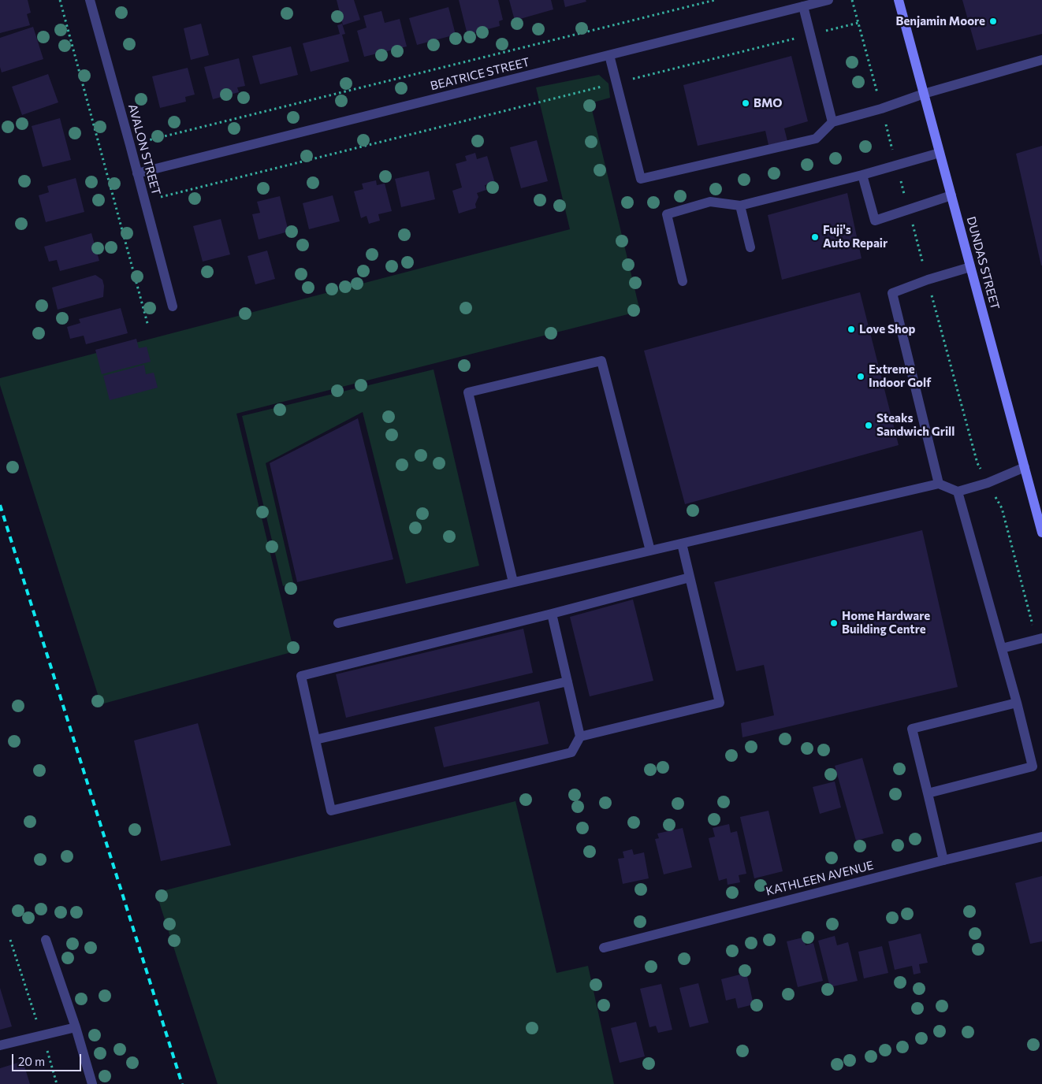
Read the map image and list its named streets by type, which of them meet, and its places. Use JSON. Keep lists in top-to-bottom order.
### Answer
{
  "streets": {
    "main road": ["DUNDAS STREET"],
    "street": ["BEATRICE STREET", "AVALON STREET", "KATHLEEN AVENUE"]
  },
  "crossings": [
    ["BEATRICE STREET", "AVALON STREET"]
  ],
  "places": [
    "Benjamin Moore",
    "BMO",
    "Fuji's Auto Repair",
    "Love Shop",
    "Extreme Indoor Golf",
    "Steaks Sandwich Grill",
    "Home Hardware Building Centre"
  ],
  "scale_bar": "20 m"
}
